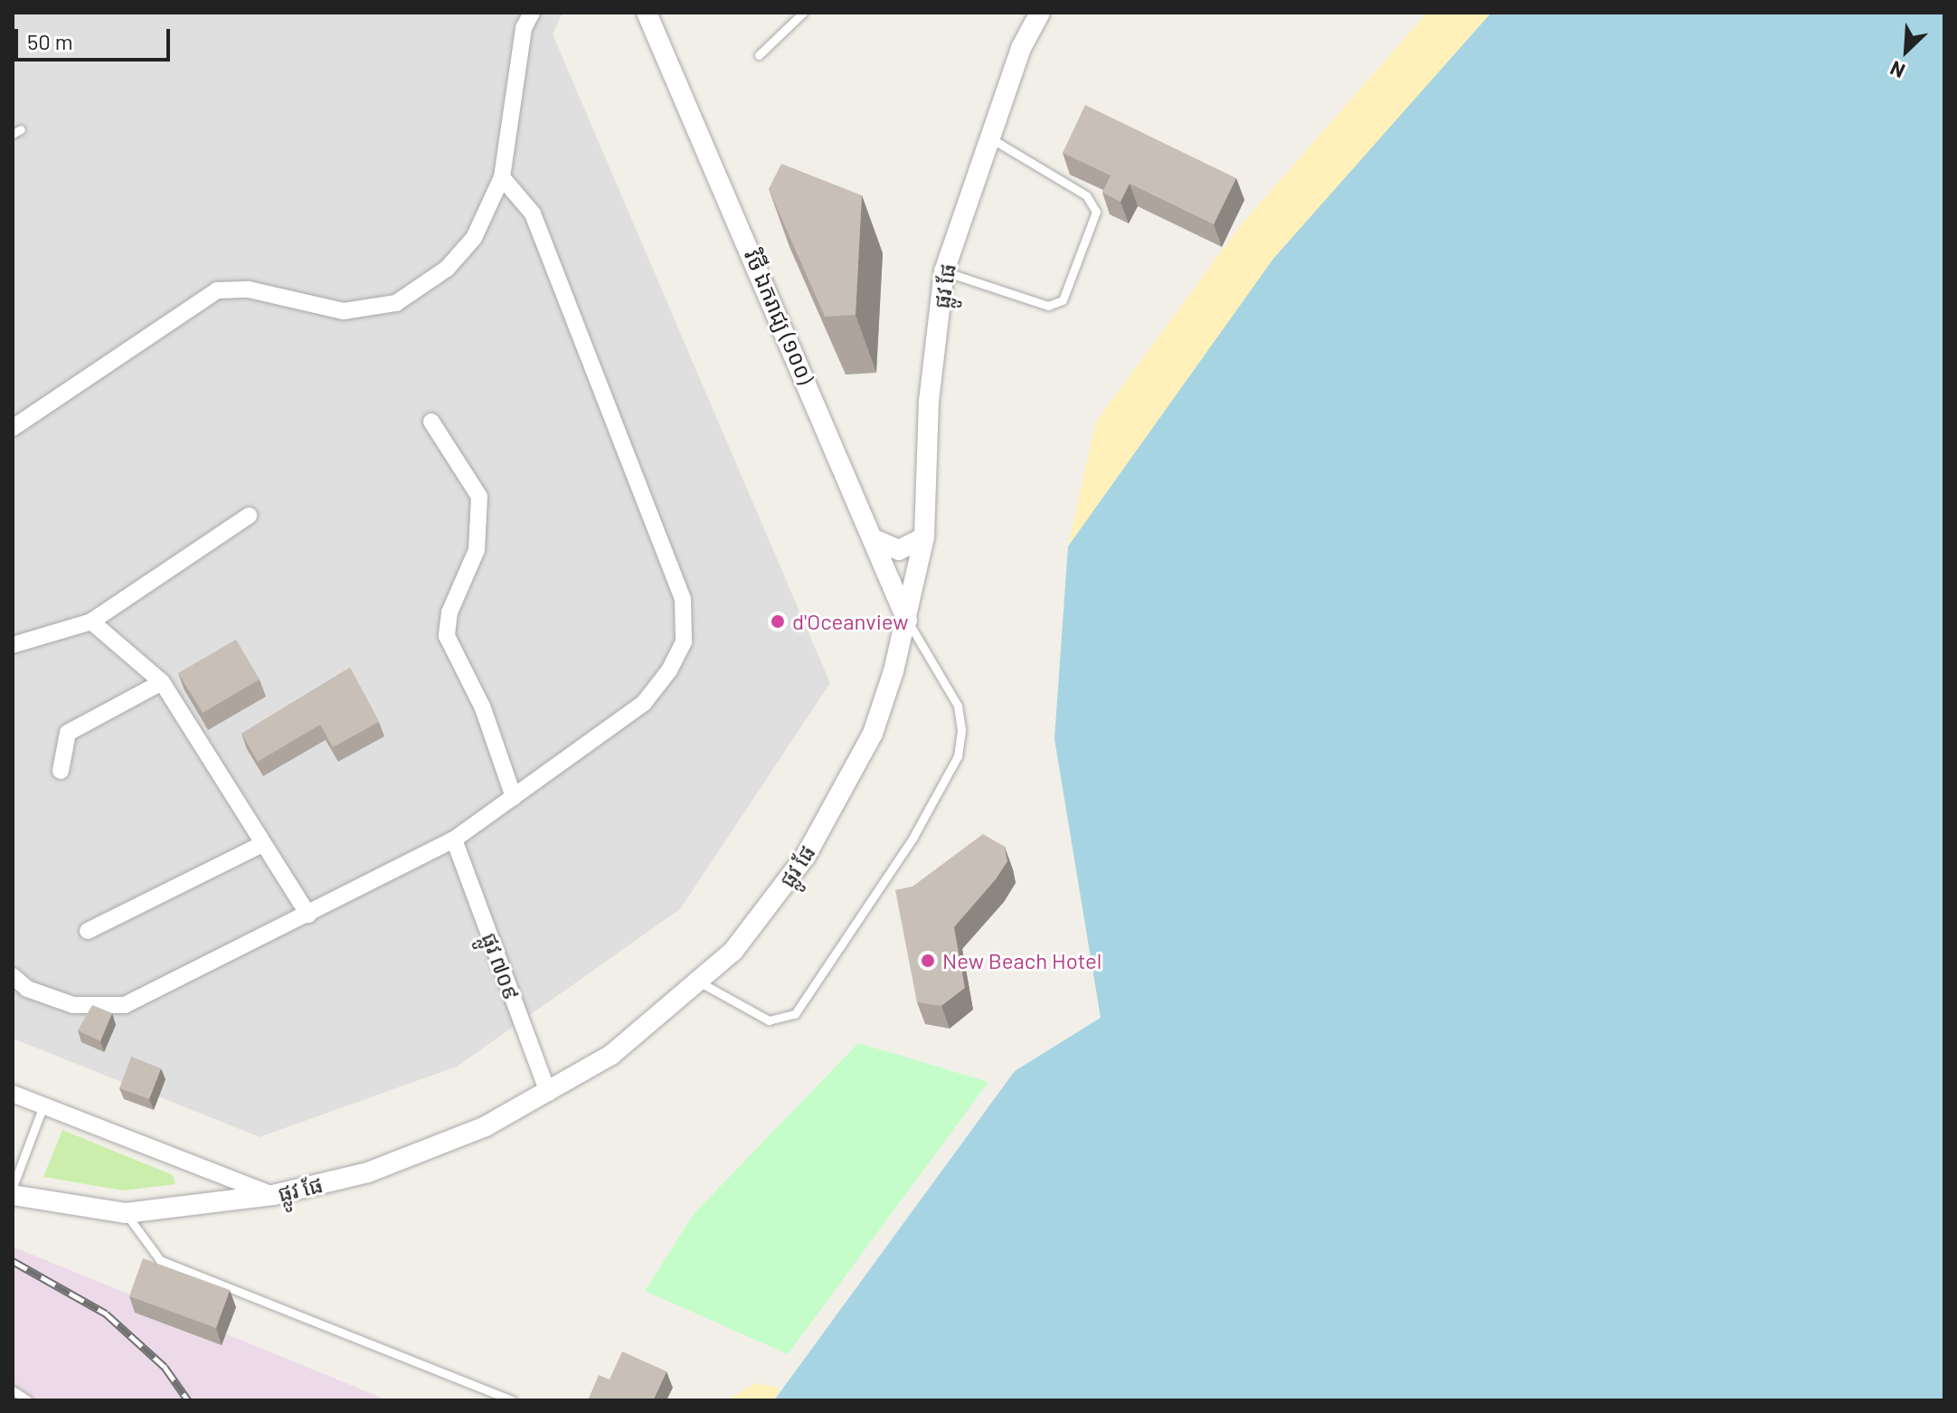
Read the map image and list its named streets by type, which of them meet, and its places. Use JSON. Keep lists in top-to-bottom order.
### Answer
{
  "streets": {
    "street": ["ផ្លូវ ផែ", "វិថី ឯករាជ្យ (១០០)", "ផ្លូវ ៧០៩"]
  },
  "crossings": [
    ["ផ្លូវ ផែ", "វិថី ឯករាជ្យ (១០០)"],
    ["ផ្លូវ ផែ", "ផ្លូវ ៧០៩"]
  ],
  "places": ["d'Oceanview", "New Beach Hotel"],
  "scale_bar": "50 m",
  "north": "bottom left"
}
